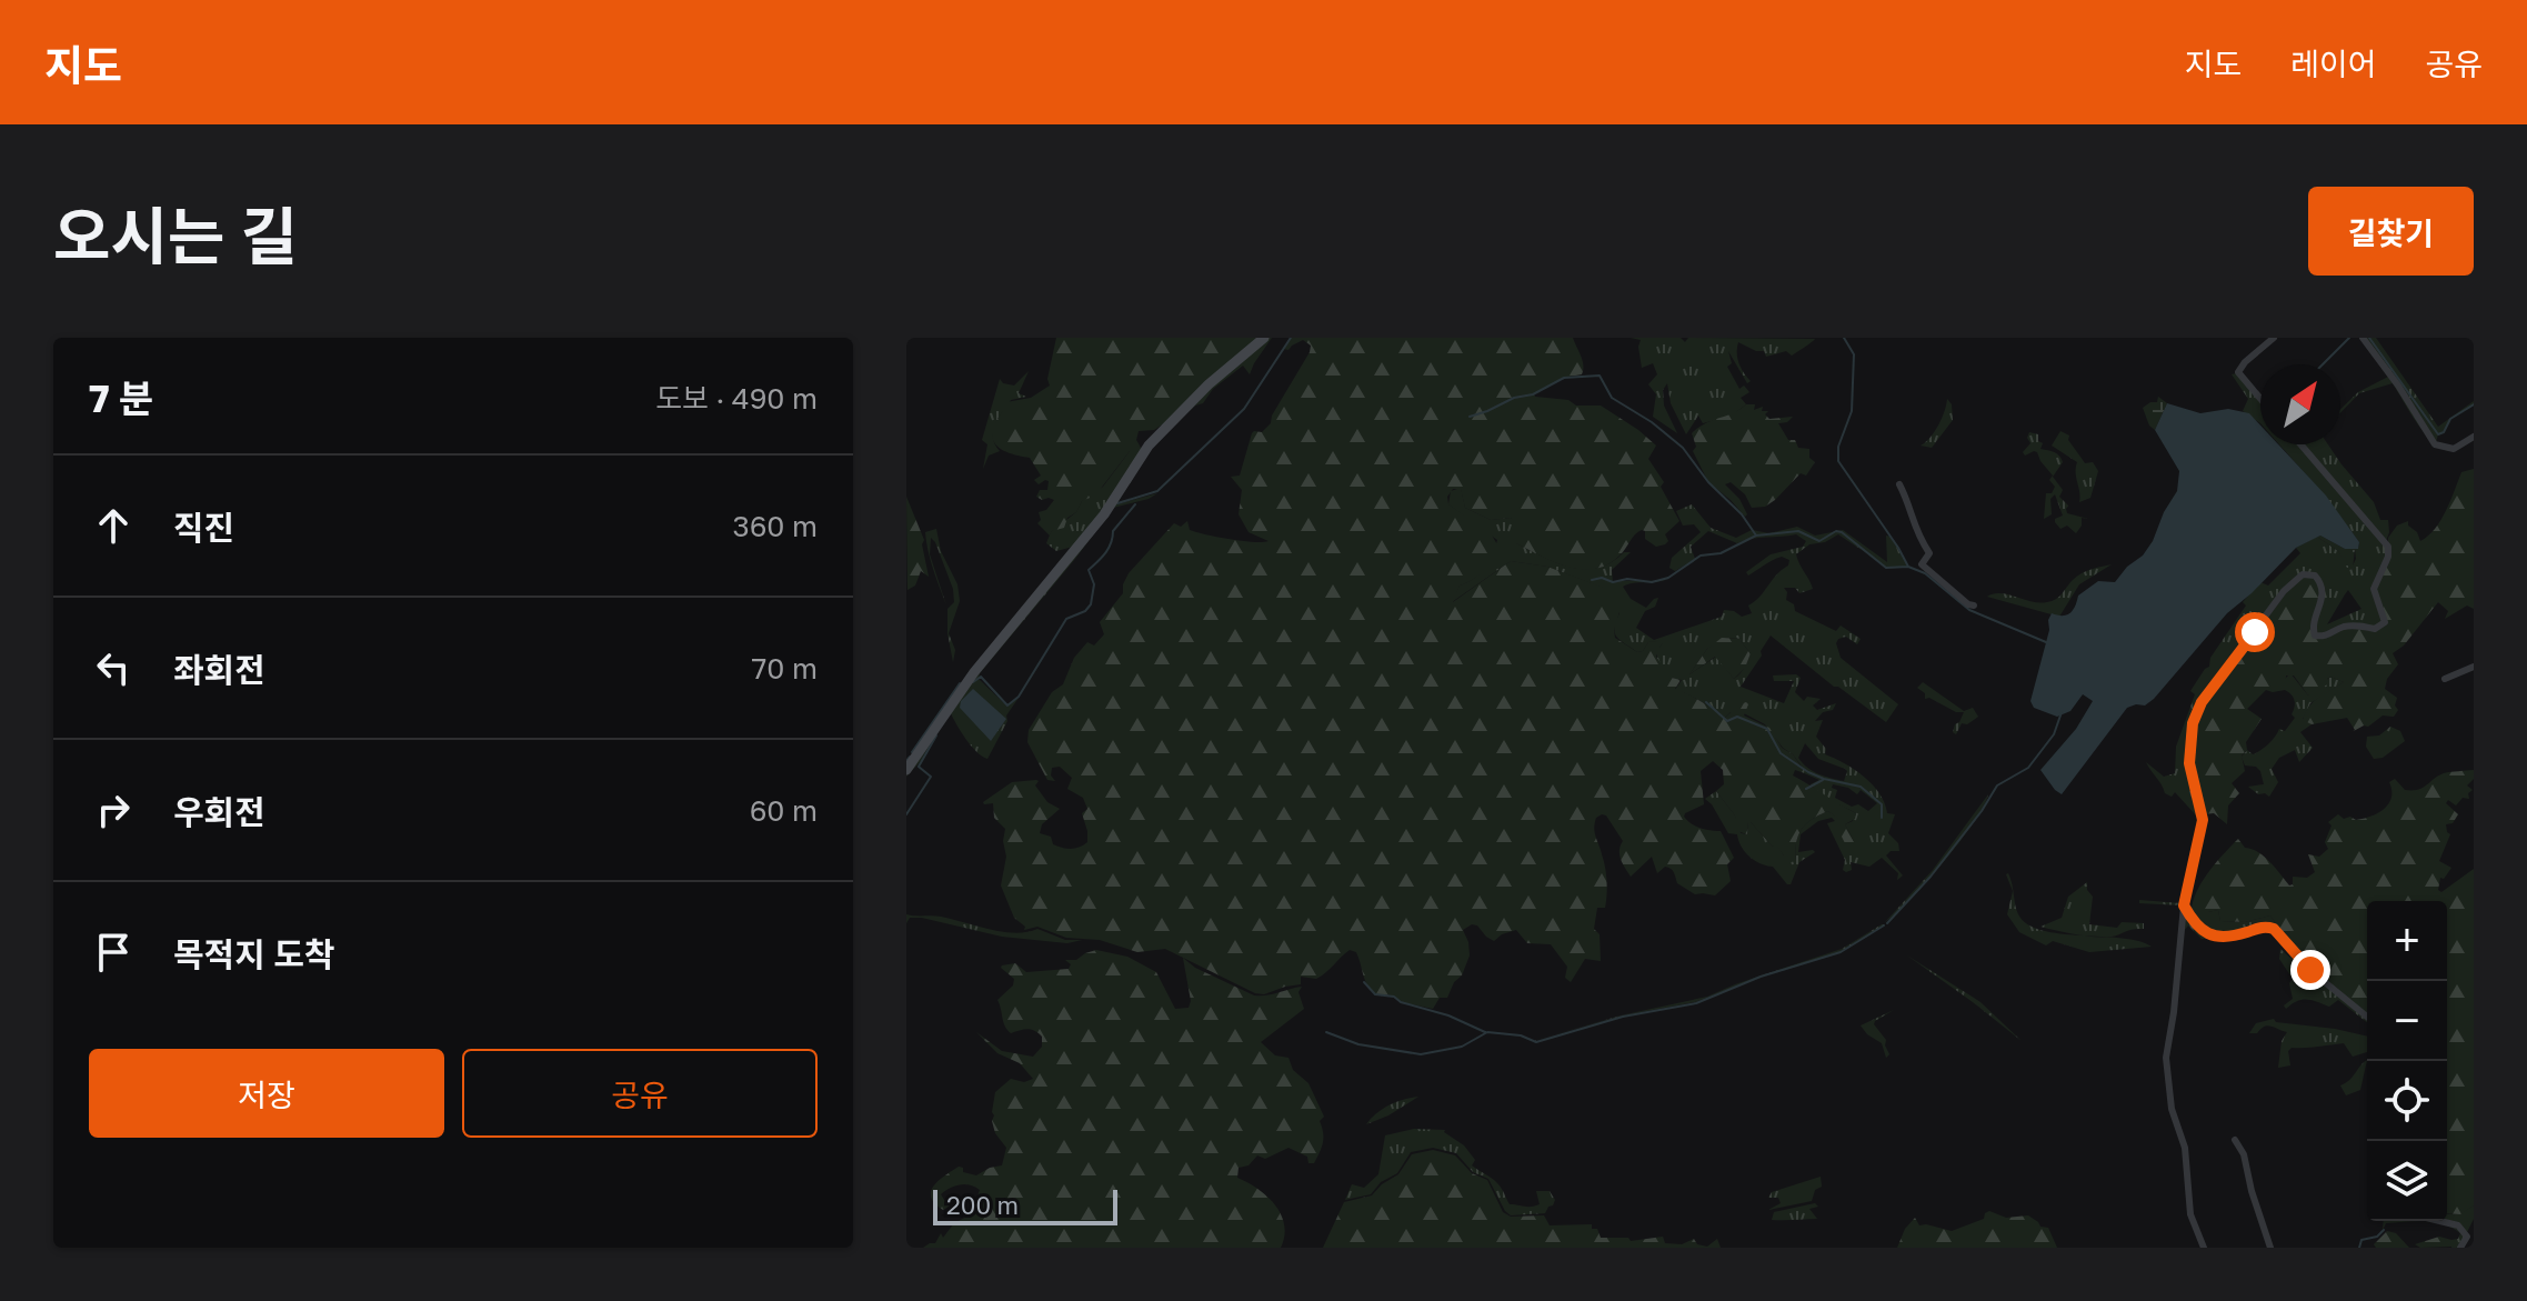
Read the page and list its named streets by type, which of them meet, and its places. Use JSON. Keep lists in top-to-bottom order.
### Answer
{
  "scale_bar": "200 m",
  "north": "top right",
  "page": {
    "header": "지도",
    "nav": ["지도", "레이어", "공유"],
    "title": "오시는 길",
    "buttons": [
      "길찾기",
      ["저장", "공유"]
    ],
    "heading": ["7 분", "도보 · 490 m"],
    "list": [
      ["직진", "360 m"],
      ["좌회전", "70 m"],
      ["우회전", "60 m"],
      "목적지 도착"
    ],
    "map_buttons": ["+", "−"],
    "scale": "200 m"
  }
}
